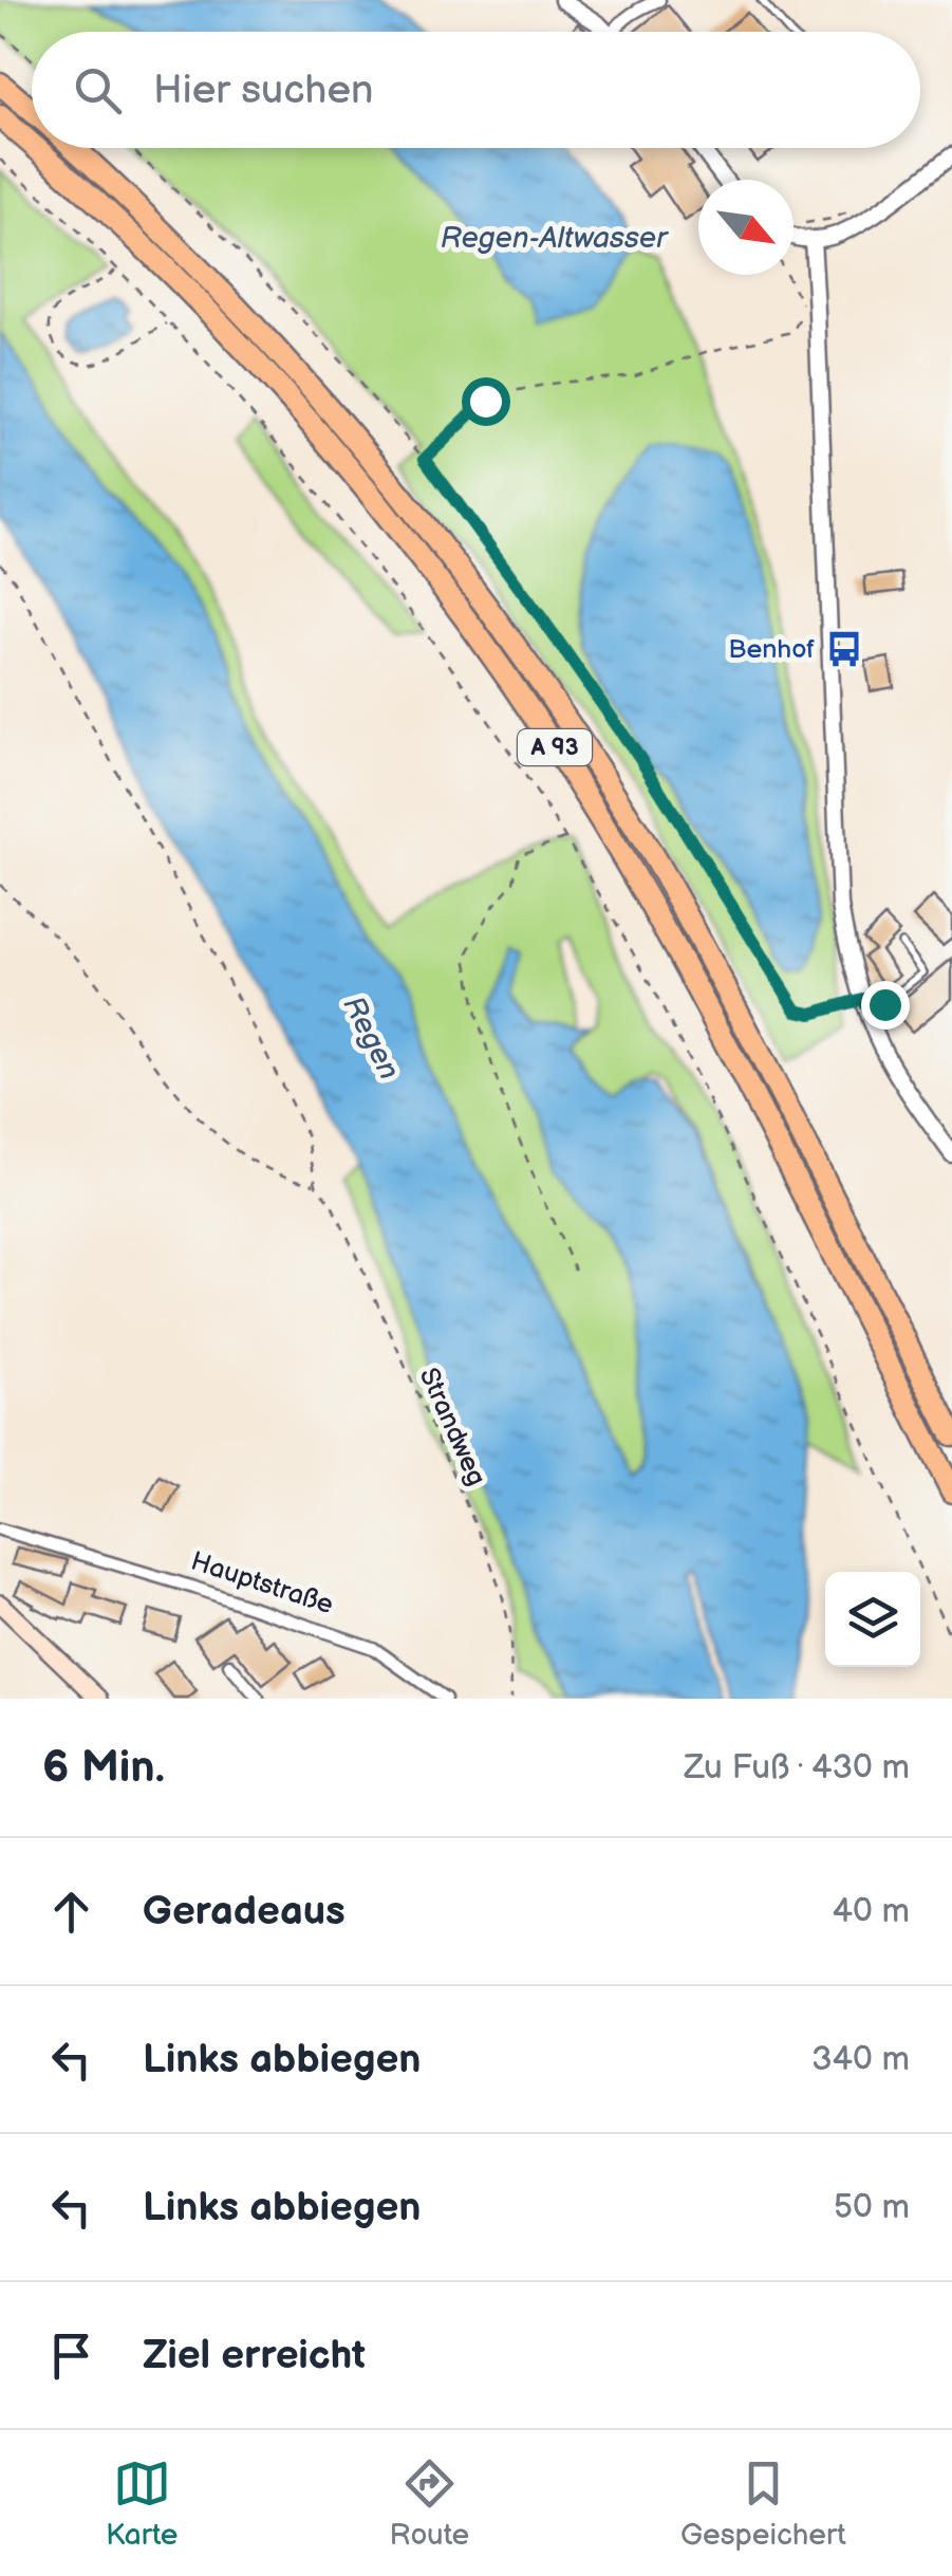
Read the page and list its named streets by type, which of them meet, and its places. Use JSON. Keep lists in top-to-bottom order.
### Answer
{
  "streets": {
    "highway": ["A 93"],
    "street": ["Hauptstraße"],
    "path": ["Strandweg"]
  },
  "water": ["Regen-Altwasser", "Regen"],
  "places": {
    "bus stop": ["Benhof"]
  },
  "north": "bottom right",
  "page": {
    "search": "Hier suchen",
    "heading": ["6 Min.", "Zu Fuß · 430 m"],
    "list": [
      ["Geradeaus", "40 m"],
      ["Links abbiegen", "340 m"],
      ["Links abbiegen", "50 m"],
      "Ziel erreicht"
    ],
    "nav": ["Karte", "Route", "Gespeichert"]
  }
}
